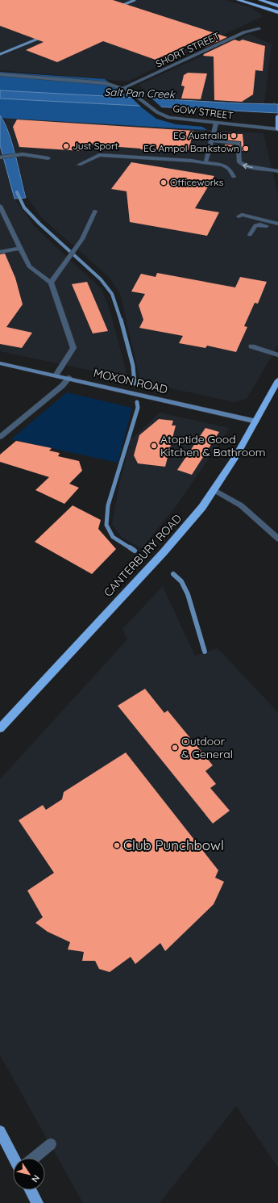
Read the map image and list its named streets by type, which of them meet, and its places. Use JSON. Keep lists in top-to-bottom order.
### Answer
{
  "streets": {
    "highway": ["CANTERBURY ROAD"],
    "main road": ["MOXON ROAD"],
    "street": ["SHORT STREET", "GOW STREET"]
  },
  "crossings": [
    ["SHORT STREET", "GOW STREET"],
    ["MOXON ROAD", "CANTERBURY ROAD"]
  ],
  "water": ["Salt Pan Creek"],
  "places": [
    "EG Australia",
    "Just Sport",
    "EG Ampol Bankstown",
    "Officeworks",
    "Atoptide Good Kitchen & Bathroom",
    "Outdoor & General",
    "Club Punchbowl"
  ],
  "north": "bottom right"
}
